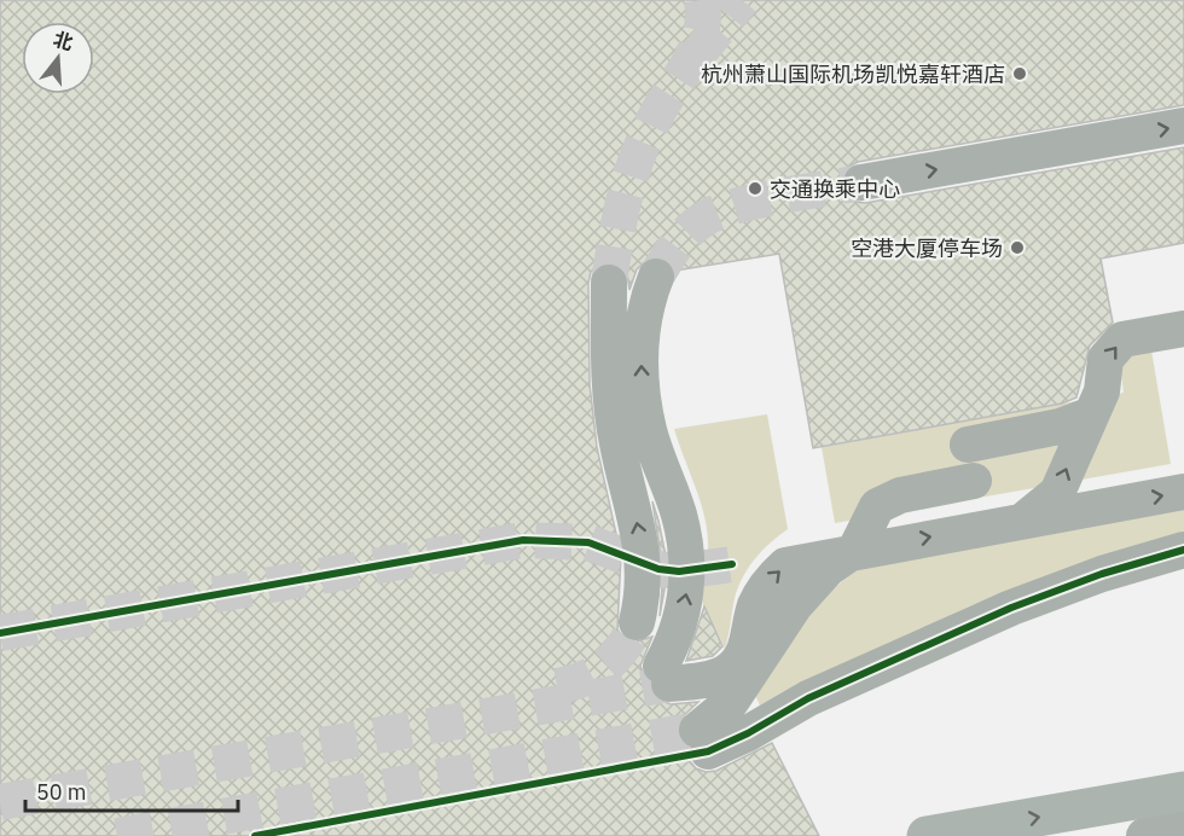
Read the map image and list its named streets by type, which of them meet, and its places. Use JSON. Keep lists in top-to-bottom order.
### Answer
{
  "places": ["杭州萧山国际机场凯悦嘉轩酒店", "交通换乘中心", "空港大厦停车场"],
  "scale_bar": "50 m",
  "north": "top"
}
